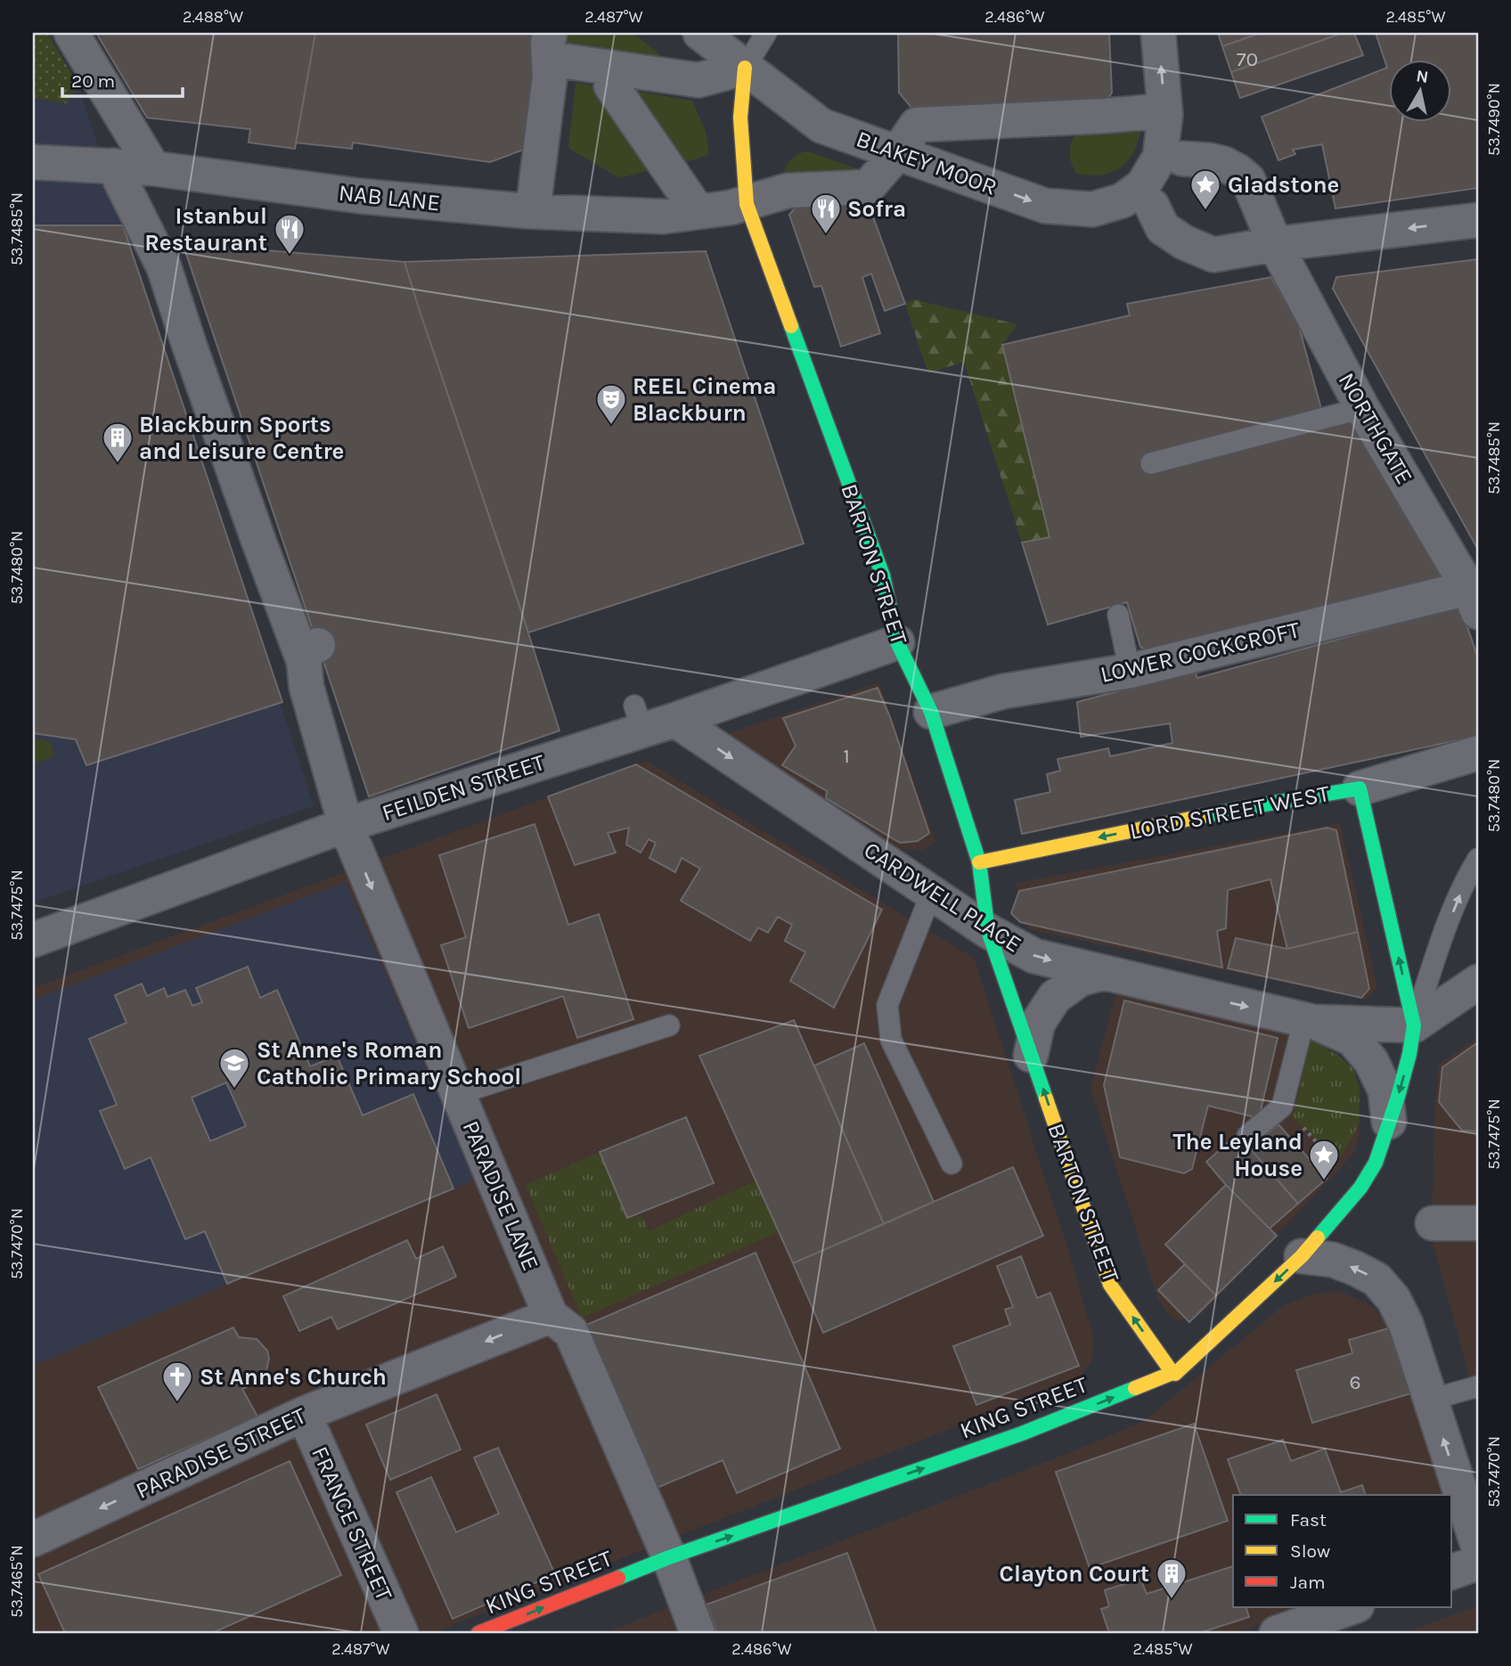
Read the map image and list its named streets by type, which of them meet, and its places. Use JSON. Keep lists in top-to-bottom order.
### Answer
{
  "streets": {
    "street": [
      "BLAKEY MOOR",
      "NAB LANE",
      "NORTHGATE",
      "BARTON STREET",
      "LOWER COCKCROFT",
      "FEILDEN STREET",
      "LORD STREET WEST",
      "CARDWELL PLACE",
      "PARADISE LANE",
      "KING STREET",
      "PARADISE STREET",
      "FRANCE STREET"
    ]
  },
  "crossings": [
    ["BLAKEY MOOR", "NAB LANE"],
    ["BLAKEY MOOR", "NORTHGATE"],
    ["BLAKEY MOOR", "BARTON STREET"],
    ["NAB LANE", "BARTON STREET"],
    ["NAB LANE", "PARADISE LANE"],
    ["NORTHGATE", "LOWER COCKCROFT"],
    ["BARTON STREET", "LOWER COCKCROFT"],
    ["BARTON STREET", "FEILDEN STREET"],
    ["BARTON STREET", "LORD STREET WEST"],
    ["BARTON STREET", "CARDWELL PLACE"],
    ["BARTON STREET", "KING STREET"],
    ["FEILDEN STREET", "CARDWELL PLACE"],
    ["FEILDEN STREET", "PARADISE LANE"],
    ["CARDWELL PLACE", "KING STREET"],
    ["PARADISE LANE", "KING STREET"],
    ["PARADISE LANE", "PARADISE STREET"],
    ["PARADISE STREET", "FRANCE STREET"]
  ],
  "one_way": [
    "BLAKEY MOOR",
    "LORD STREET WEST",
    "CARDWELL PLACE",
    "PARADISE STREET"
  ],
  "places": {
    "place": ["Gladstone", "The Leyland House"],
    "restaurant": ["Sofra", "Istanbul Restaurant"],
    "theatre": ["REEL Cinema Blackburn"],
    "building": ["Blackburn Sports and Leisure Centre", "Clayton Court"],
    "school or university": ["St Anne's Roman Catholic Primary School"],
    "church": ["St Anne's Church"]
  },
  "house_numbers": ["70", "1", "6"],
  "legend": ["Fast", "Slow", "Jam"],
  "scale_bar": "20 m",
  "north": "top",
  "coordinates": [
    "2.488°W",
    "2.487°W",
    "2.486°W",
    "2.485°W",
    "53.7490°N",
    "53.7485°N",
    "53.7480°N",
    "53.7475°N",
    "53.7470°N",
    "53.7465°N"
  ]
}
